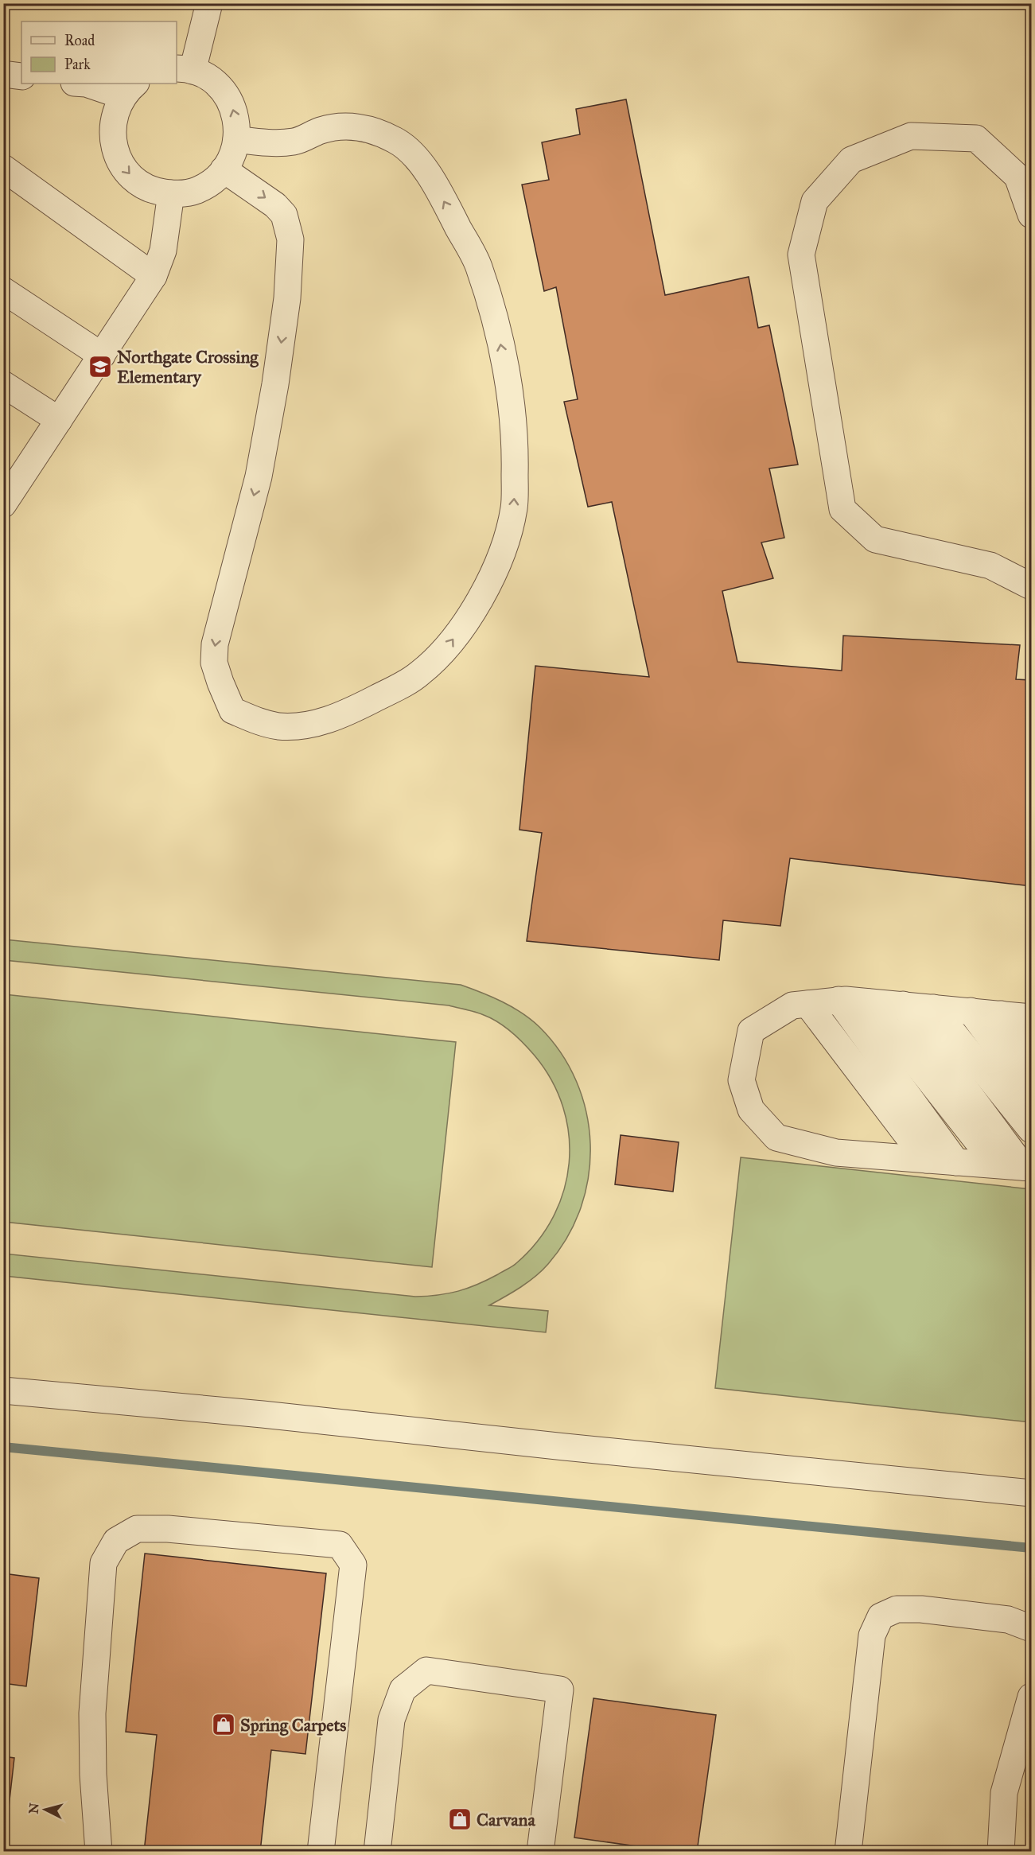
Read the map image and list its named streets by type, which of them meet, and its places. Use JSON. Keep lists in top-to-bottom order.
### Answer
{
  "places": {
    "school or university": ["Northgate Crossing Elementary"],
    "shop": ["Spring Carpets", "Carvana"]
  },
  "legend": ["Road", "Park"],
  "north": "left"
}
